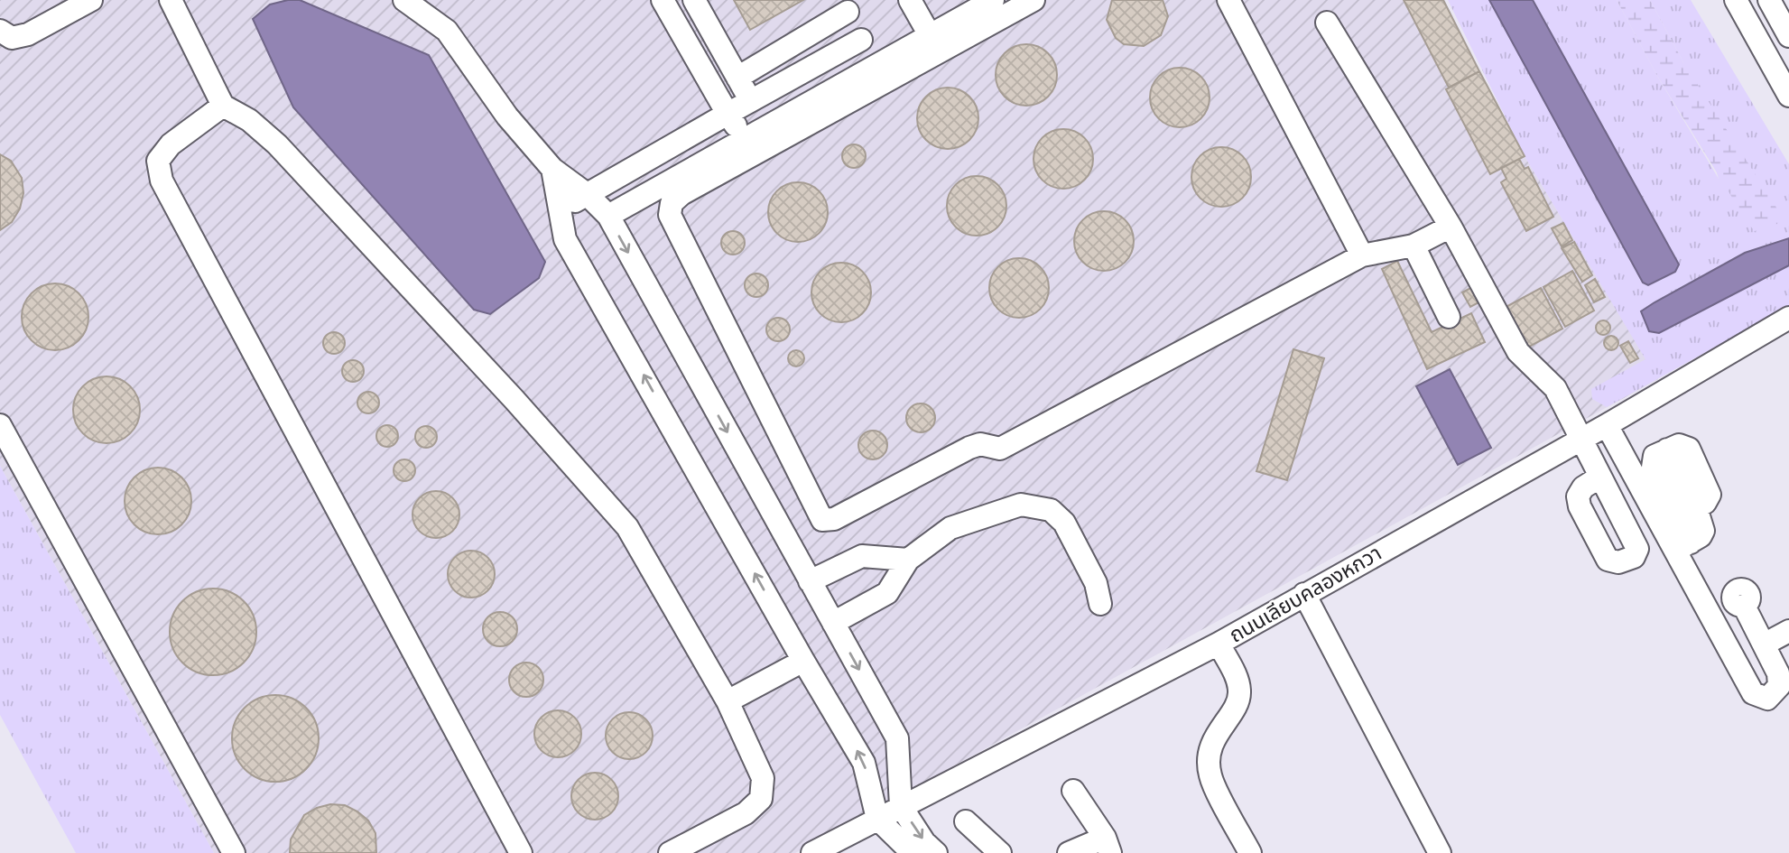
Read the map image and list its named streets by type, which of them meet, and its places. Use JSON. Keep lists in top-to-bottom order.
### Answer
{
  "streets": {
    "street": ["ถนนเลียบคลองหกวา"]
  }
}
